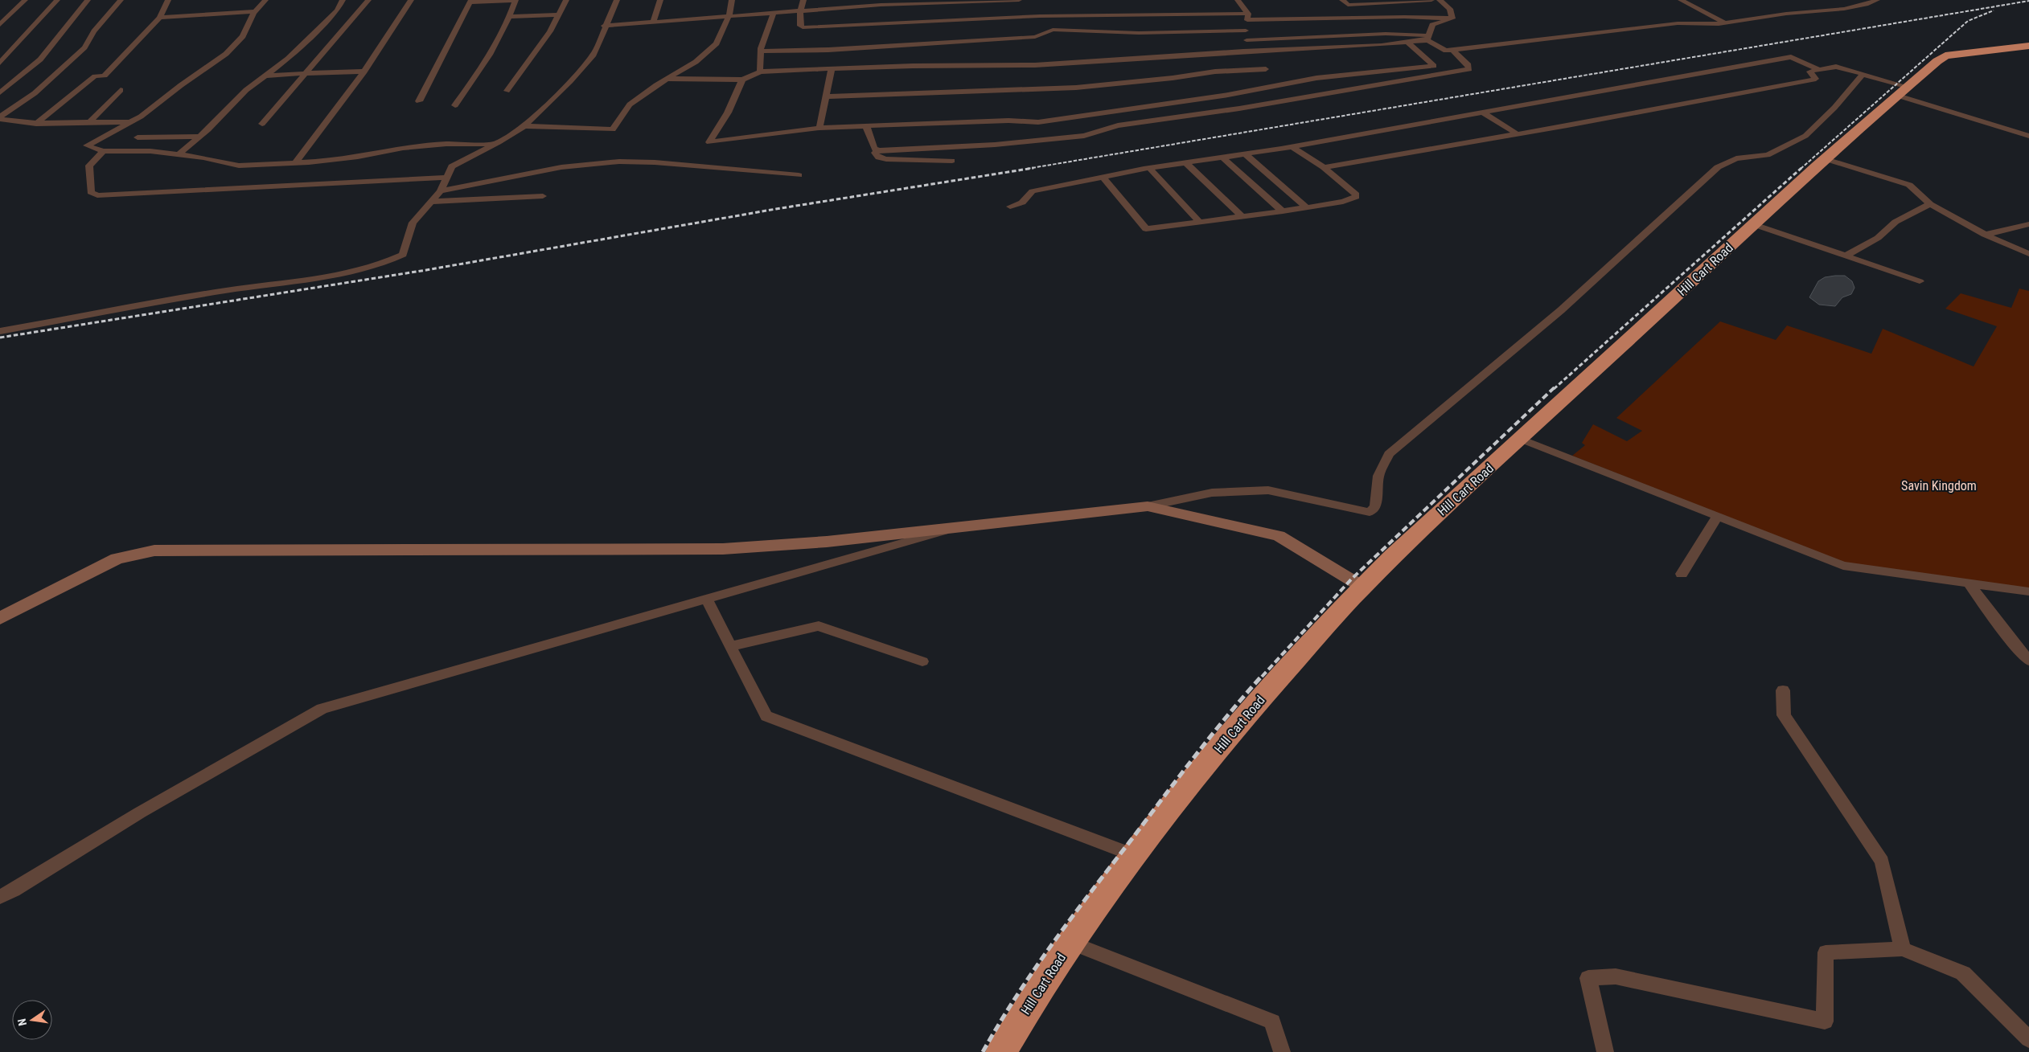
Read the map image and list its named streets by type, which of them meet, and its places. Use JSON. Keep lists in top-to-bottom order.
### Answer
{
  "streets": {
    "highway": ["Hill Cart Road"]
  },
  "parks": ["Savin Kingdom"],
  "north": "left"
}
